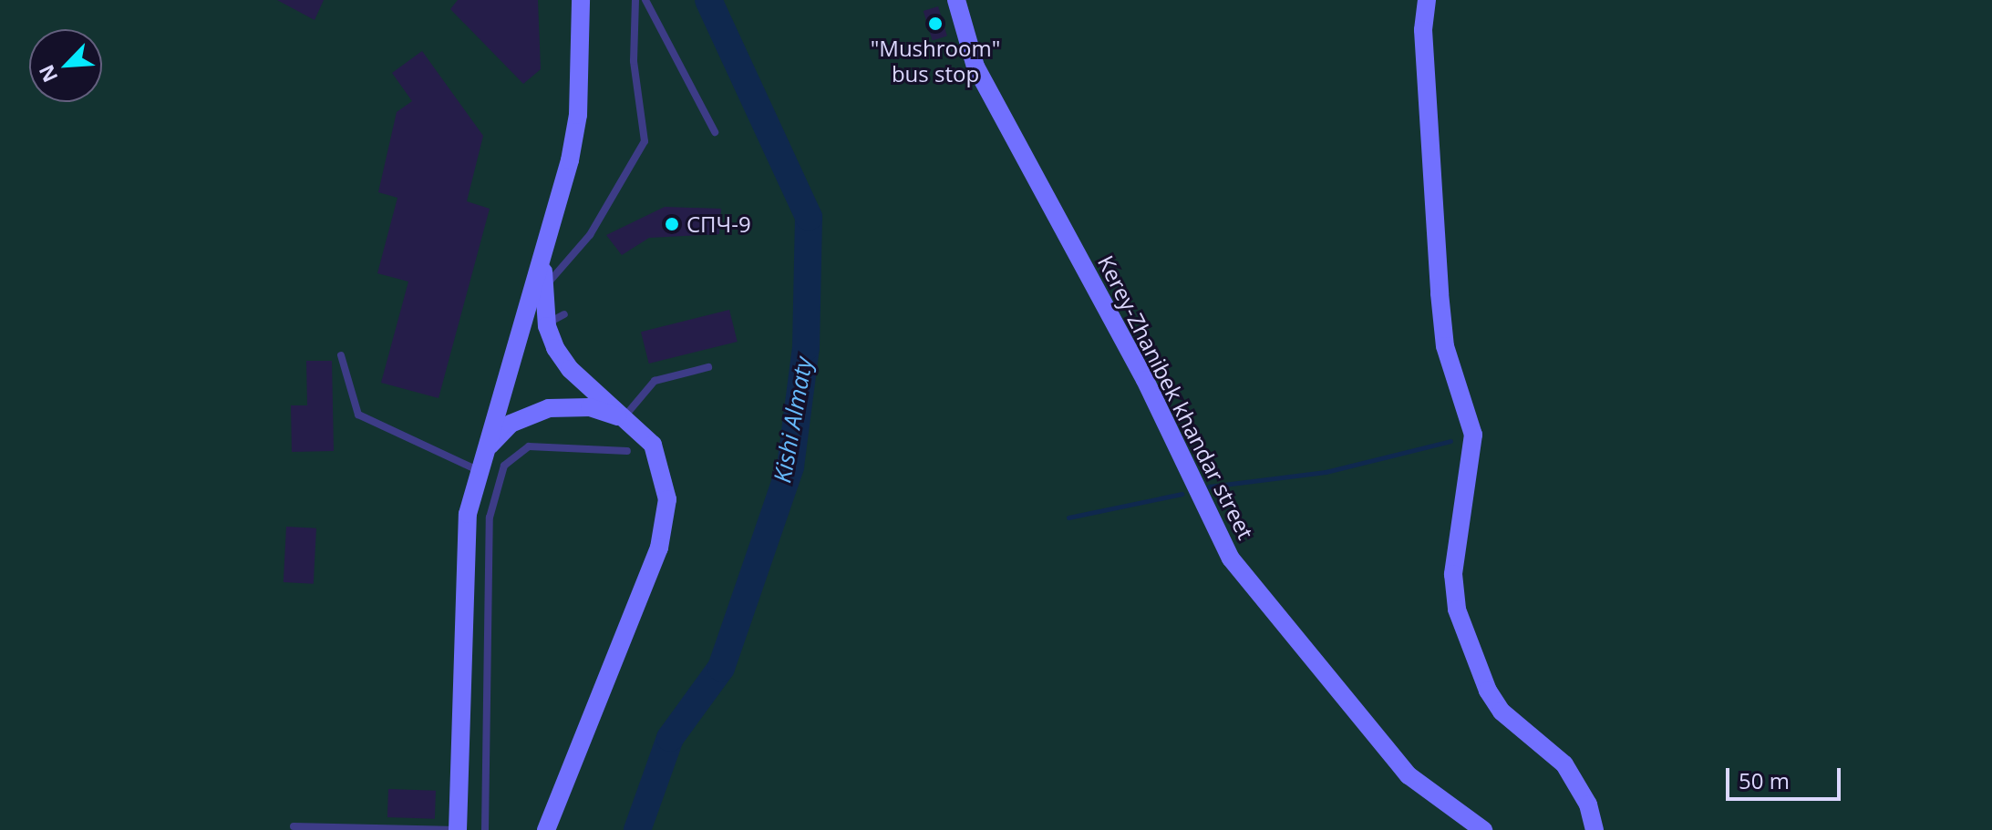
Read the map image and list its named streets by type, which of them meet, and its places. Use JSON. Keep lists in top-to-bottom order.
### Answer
{
  "streets": {
    "street": ["Kerey-Zhanibek khandar street"]
  },
  "water": ["Kіshі Almaty"],
  "places": ["\"Mushroom\" bus stop", "СПЧ-9"],
  "scale_bar": "50 m",
  "north": "bottom left"
}
